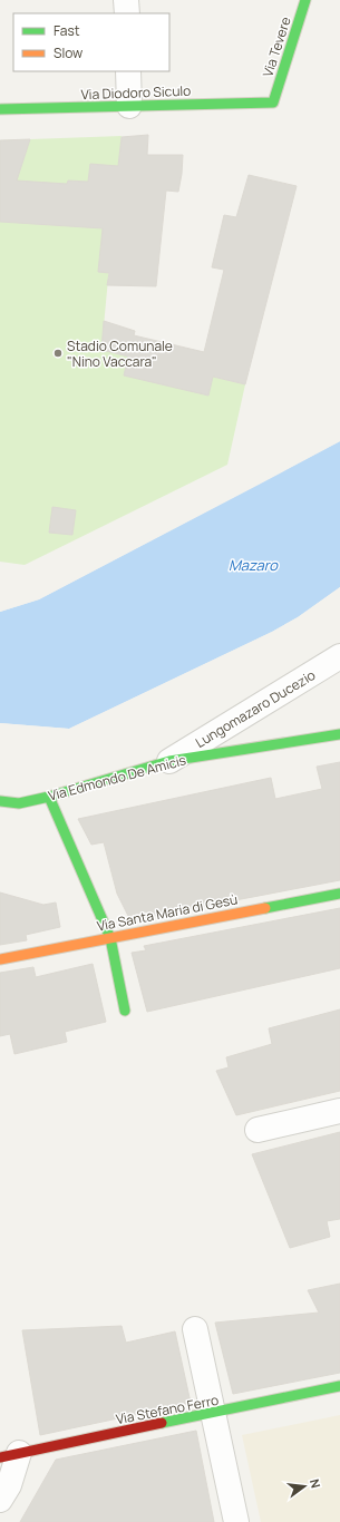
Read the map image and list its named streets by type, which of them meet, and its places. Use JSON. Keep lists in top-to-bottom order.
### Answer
{
  "streets": {
    "street": [
      "Via Tevere",
      "Via Diodoro Siculo",
      "Lungomazaro Ducezio",
      "Via Edmondo De Amicis",
      "Via Santa Maria di Gesù",
      "Via Stefano Ferro"
    ]
  },
  "crossings": [
    ["Via Tevere", "Via Diodoro Siculo"],
    ["Lungomazaro Ducezio", "Via Edmondo De Amicis"]
  ],
  "water": ["Mazaro"],
  "places": ["Stadio Comunale \"Nino Vaccara\""],
  "legend": ["Fast", "Slow"],
  "north": "right"
}
